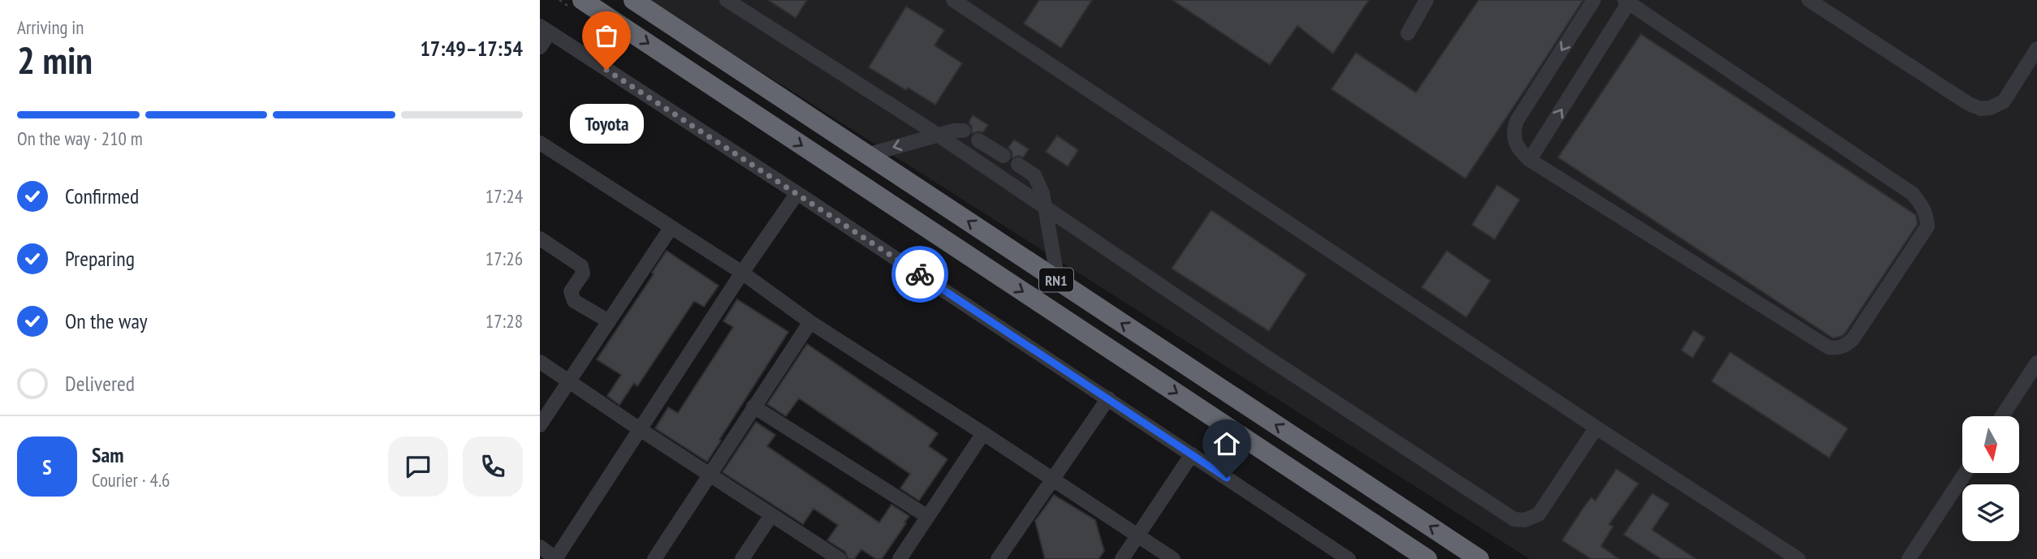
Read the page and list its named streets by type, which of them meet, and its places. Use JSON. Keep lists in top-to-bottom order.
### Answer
{
  "streets": {
    "highway": ["RN1"]
  },
  "places": ["Toyota"],
  "north": "bottom",
  "page": {
    "heading": ["2 min", "Arriving in", "17:49–17:54"],
    "panel": ["Sam", "Courier · 4.6"],
    "bar": "On the way · 210 m",
    "bubble": "Toyota",
    "list": [
      ["Confirmed", "17:24"],
      ["Preparing", "17:26"],
      ["On the way", "17:28"],
      "Delivered"
    ],
    "round": "S"
  }
}
